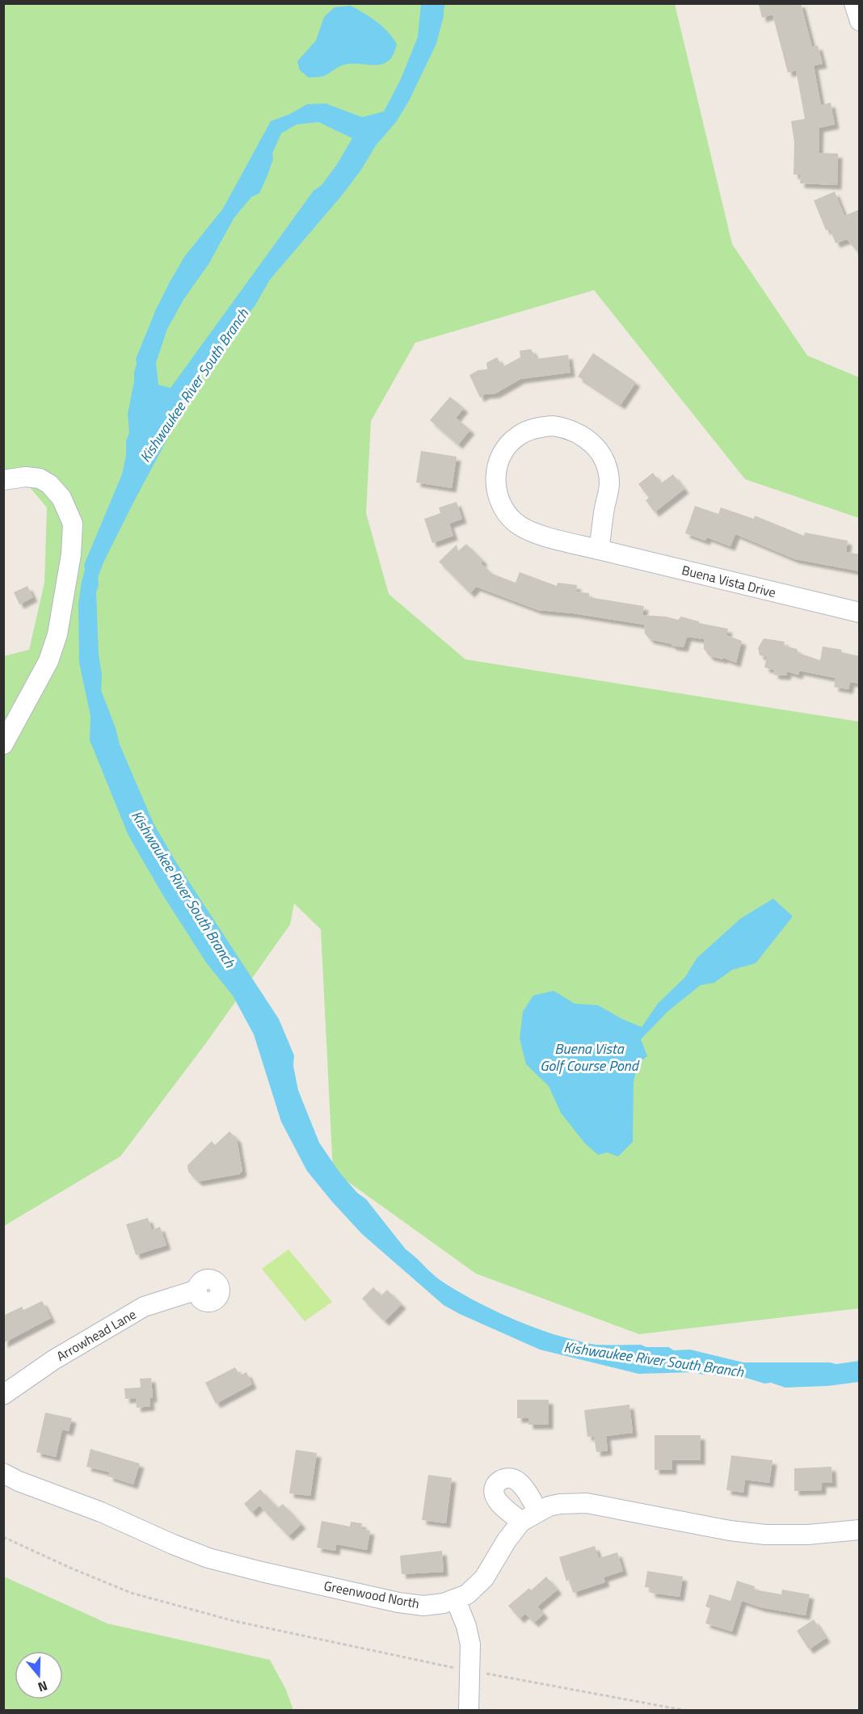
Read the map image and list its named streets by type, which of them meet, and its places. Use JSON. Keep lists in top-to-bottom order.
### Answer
{
  "streets": {
    "street": ["Buena Vista Drive", "Arrowhead Lane", "Greenwood North"]
  },
  "water": ["Kishwaukee River South Branch", "Buena Vista Golf Course Pond"],
  "north": "bottom"
}
